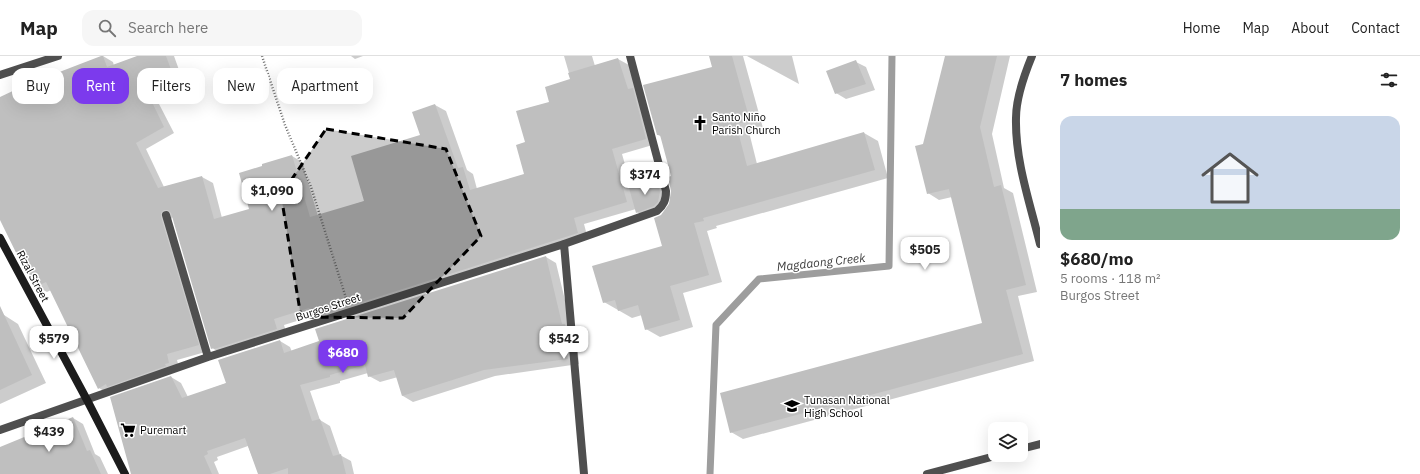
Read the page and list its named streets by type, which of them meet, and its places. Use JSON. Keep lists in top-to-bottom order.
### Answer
{
  "streets": {
    "main road": ["Rizal Street"],
    "street": ["Burgos Street"]
  },
  "crossings": [
    ["Rizal Street", "Burgos Street"]
  ],
  "water": ["Magdaong Creek"],
  "places": {
    "church": ["Santo Niño Parish Church"],
    "school or university": ["Tunasan National High School"],
    "supermarket": ["Puremart"]
  },
  "page": {
    "header": "Map",
    "search": "Search here",
    "nav": [
      "Home",
      "Map",
      "About",
      "Contact"
    ],
    "heading": "7 homes",
    "chip": [
      "Buy",
      "Rent",
      "Filters",
      "New",
      "Apartment"
    ],
    "list": [
      {
        "name": "$680/mo",
        "note": "5 rooms · 118 m² · Burgos Street"
      }
    ],
    "price": [
      "$374",
      "$1,090",
      "$505",
      "$579",
      "$542",
      "$680",
      "$439"
    ]
  }
}
